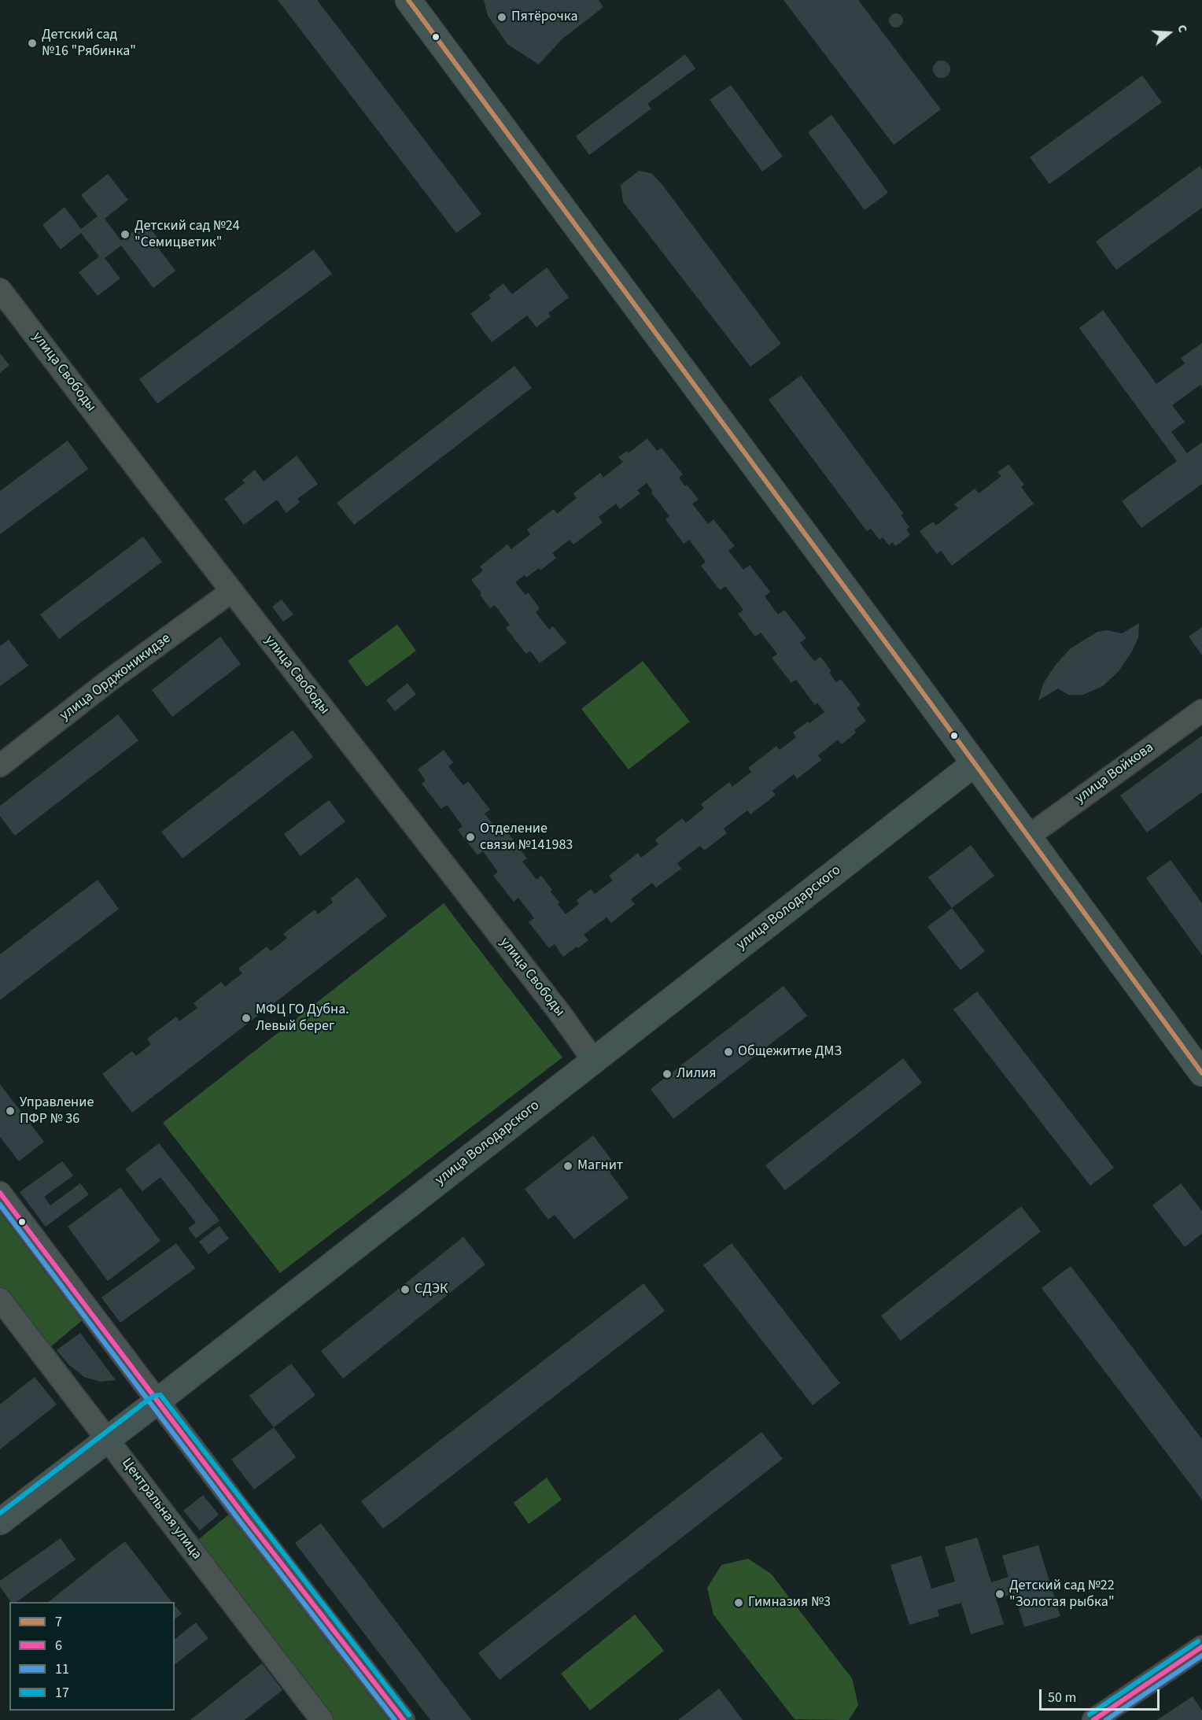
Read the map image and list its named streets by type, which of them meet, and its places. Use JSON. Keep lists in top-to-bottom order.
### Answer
{
  "streets": {
    "main road": ["улица Володарского"],
    "street": [
      "улица Свободы",
      "улица Орджоникидзе",
      "улица Войкова",
      "Центральная улица"
    ]
  },
  "crossings": [
    ["улица Свободы", "улица Орджоникидзе"],
    ["улица Свободы", "улица Володарского"],
    ["улица Володарского", "Центральная улица"]
  ],
  "places": [
    "Пятёрочка",
    "Детский сад №16 \"Рябинка\"",
    "Детский сад №24 \"Семицветик\"",
    "Отделение связи №141983",
    "МФЦ ГО Дубна. Левый берег",
    "Общежитие ДМЗ",
    "Лилия",
    "Управление ПФР № 36",
    "Магнит",
    "СДЭК",
    "Детский сад №22 \"Золотая рыбка\"",
    "Гимназия №3"
  ],
  "lines": [
    "transit line 7",
    "transit line 6",
    "transit line 11",
    "transit line 17"
  ],
  "legend": [
    "7",
    "6",
    "11",
    "17"
  ],
  "scale_bar": "50 m",
  "north": "right"
}
